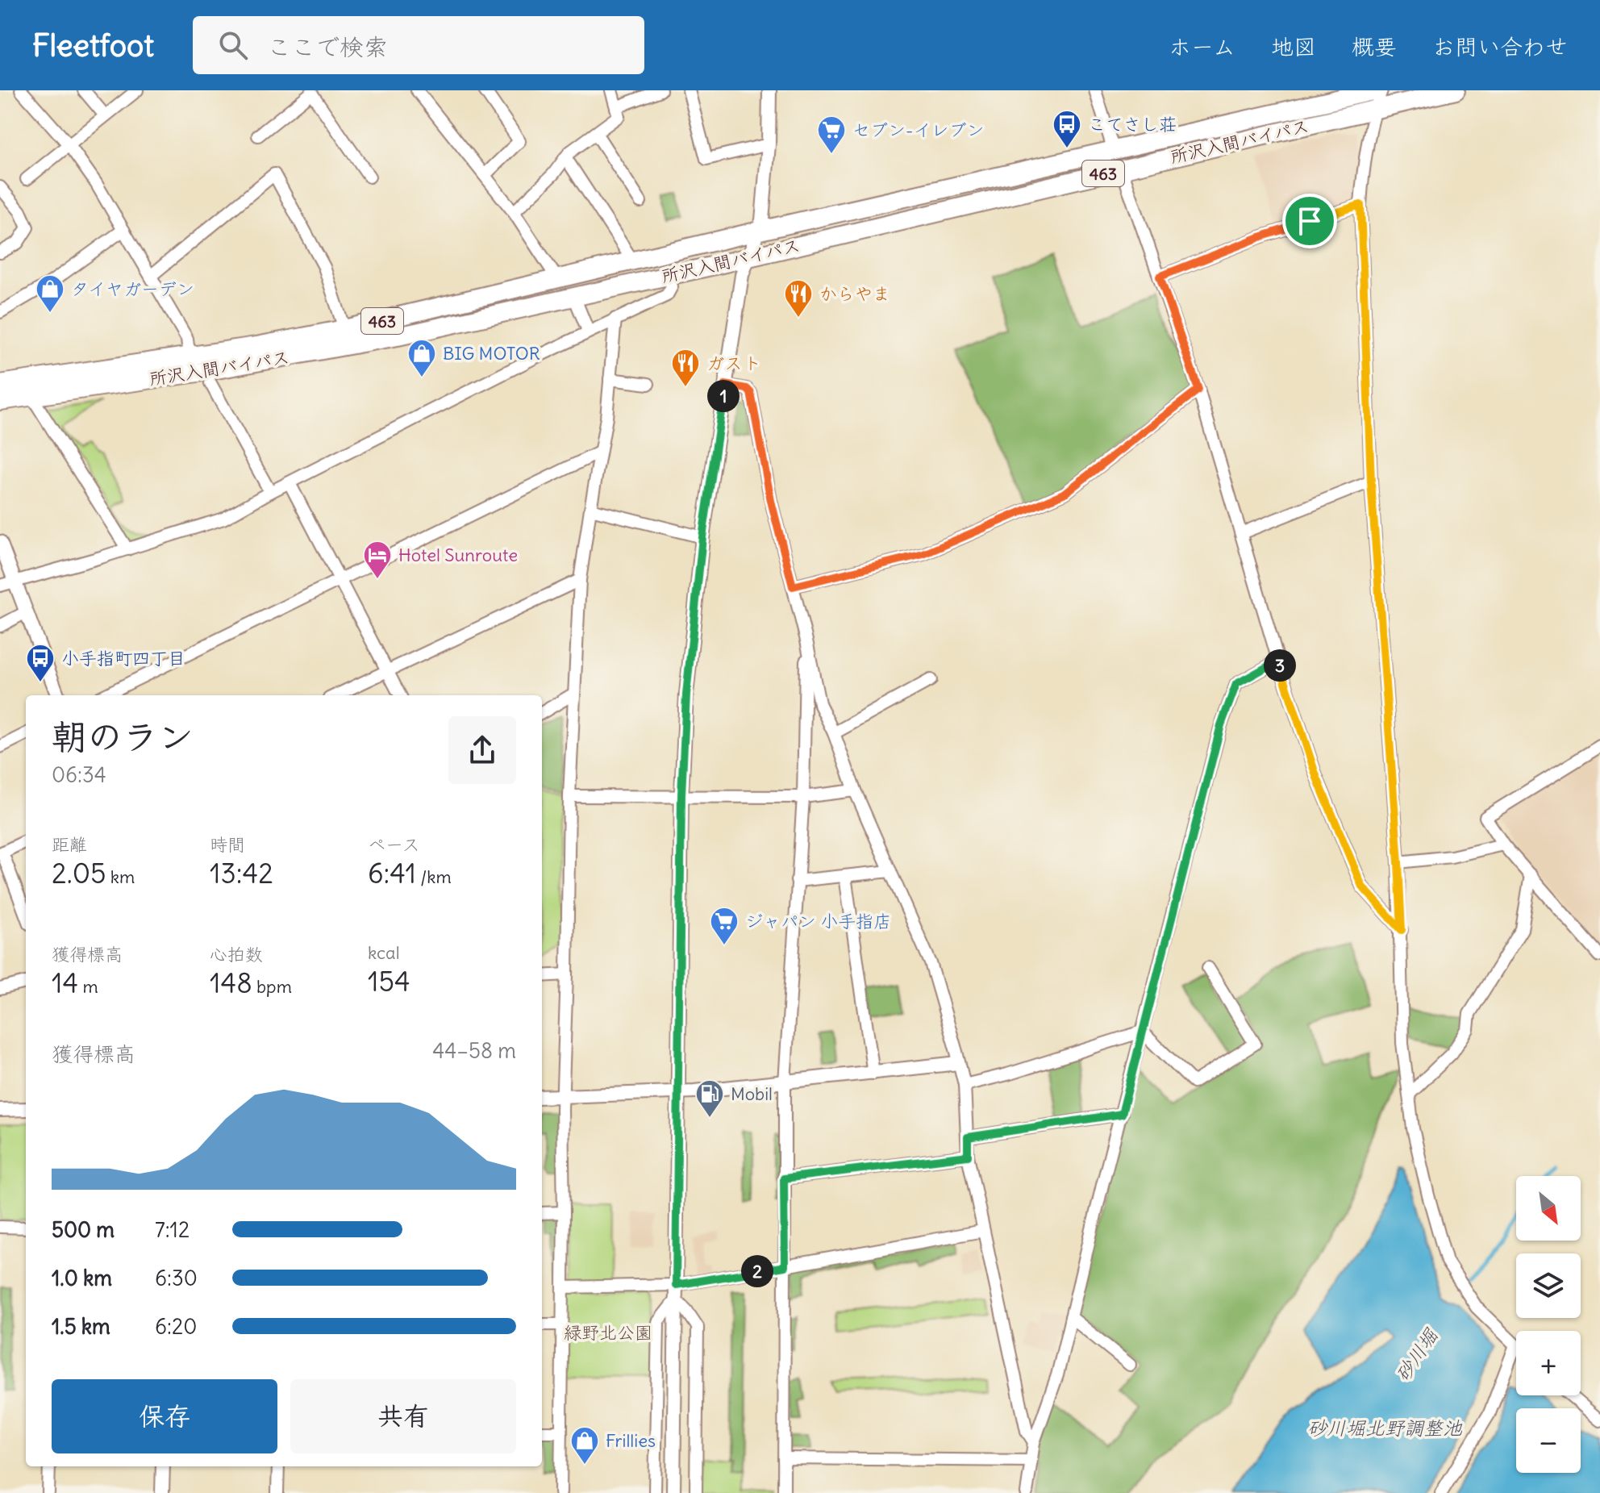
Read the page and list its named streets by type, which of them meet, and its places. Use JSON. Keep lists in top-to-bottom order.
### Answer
{
  "streets": {
    "highway": ["所沢入間バイパス", "463"]
  },
  "water": ["砂川堀", "砂川堀北野調整池"],
  "parks": ["緑野北公園"],
  "places": {
    "bus stop": ["こてさし荘", "小手指町四丁目"],
    "supermarket": ["セブン-イレブン", "ジャパン 小手指店"],
    "shop": ["タイヤガーデン", "BIG MOTOR", "Frillies"],
    "restaurant": ["からやま", "ガスト"],
    "hotel": ["Hotel Sunroute"],
    "fuel station": ["Mobil"]
  },
  "north": "bottom right",
  "page": {
    "header": "Fleetfoot",
    "search": "ここで検索",
    "nav": [
      "ホーム",
      "地図",
      "概要",
      "お問い合わせ"
    ],
    "pins": ["1", "3", "2"],
    "heading": ["朝のラン", "06:34"],
    "stats": [
      ["距離", "2.05 km"],
      ["時間", "13:42"],
      ["ペース", "6:41 /km"],
      ["獲得標高", "14 m"],
      ["心拍数", "148 bpm"],
      ["kcal", "154"]
    ],
    "chart": ["獲得標高", "44–58 m"],
    "map_buttons": ["+", "−"],
    "list": [
      {
        "name": "500 m",
        "note": "7:12"
      },
      {
        "name": "1.0 km",
        "note": "6:30"
      },
      {
        "name": "1.5 km",
        "note": "6:20"
      }
    ],
    "buttons": ["保存", "共有"]
  }
}
